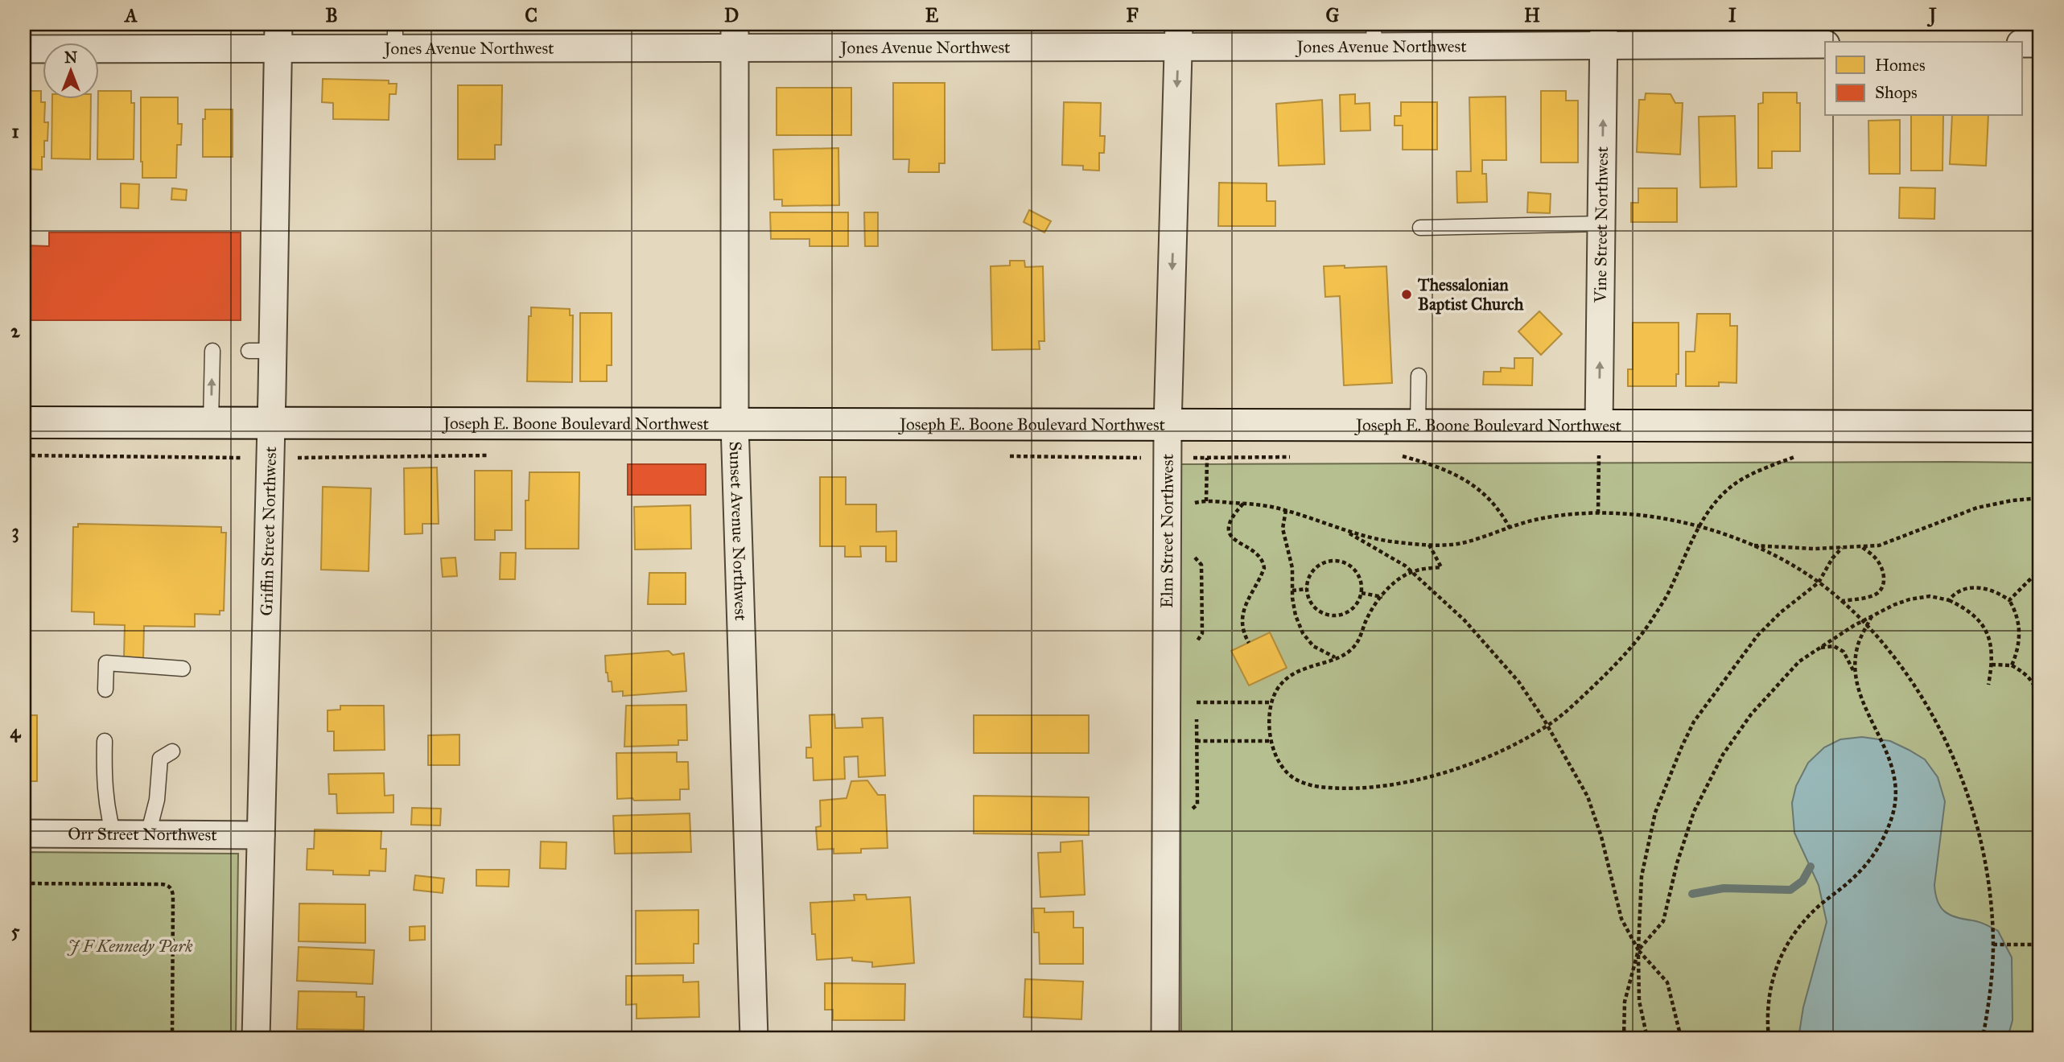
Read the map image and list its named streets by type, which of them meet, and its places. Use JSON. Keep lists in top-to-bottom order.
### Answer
{
  "streets": {
    "main road": ["Joseph E. Boone Boulevard Northwest"],
    "street": [
      "Jones Avenue Northwest",
      "Vine Street Northwest",
      "Griffin Street Northwest",
      "Sunset Avenue Northwest",
      "Elm Street Northwest",
      "Orr Street Northwest"
    ]
  },
  "crossings": [
    ["Jones Avenue Northwest", "Vine Street Northwest"],
    ["Jones Avenue Northwest", "Griffin Street Northwest"],
    ["Jones Avenue Northwest", "Sunset Avenue Northwest"],
    ["Jones Avenue Northwest", "Elm Street Northwest"],
    ["Vine Street Northwest", "Joseph E. Boone Boulevard Northwest"],
    ["Joseph E. Boone Boulevard Northwest", "Griffin Street Northwest"],
    ["Joseph E. Boone Boulevard Northwest", "Sunset Avenue Northwest"],
    ["Joseph E. Boone Boulevard Northwest", "Elm Street Northwest"],
    ["Griffin Street Northwest", "Orr Street Northwest"]
  ],
  "one_way": ["Vine Street Northwest", "Elm Street Northwest"],
  "parks": ["J F Kennedy Park"],
  "places": ["Thessalonian Baptist Church"],
  "legend": ["Homes", "Shops"],
  "north": "top",
  "grid": {
    "columns": [
      "A",
      "B",
      "C",
      "D",
      "E",
      "F",
      "G",
      "H",
      "I",
      "J"
    ],
    "rows": [
      "1",
      "2",
      "3",
      "4",
      "5"
    ]
  }
}
